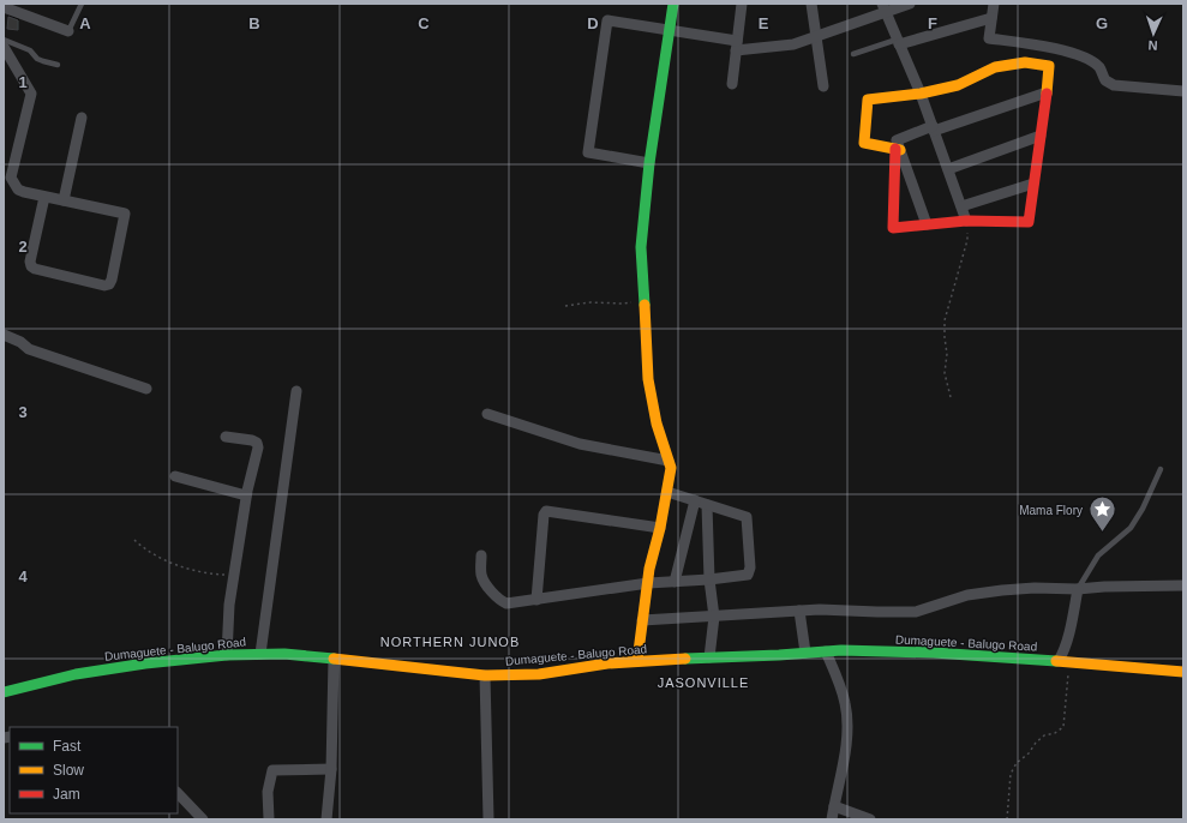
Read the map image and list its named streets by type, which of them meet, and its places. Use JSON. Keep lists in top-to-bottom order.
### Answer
{
  "streets": {
    "street": ["Dumaguete - Balugo Road"]
  },
  "districts": ["NORTHERN JUNOB", "JASONVILLE"],
  "places": {
    "place": ["Mama Flory"]
  },
  "legend": ["Fast", "Slow", "Jam"],
  "north": "bottom",
  "grid": {
    "columns": [
      "A",
      "B",
      "C",
      "D",
      "E",
      "F",
      "G"
    ],
    "rows": [
      "1",
      "2",
      "3",
      "4"
    ]
  }
}
